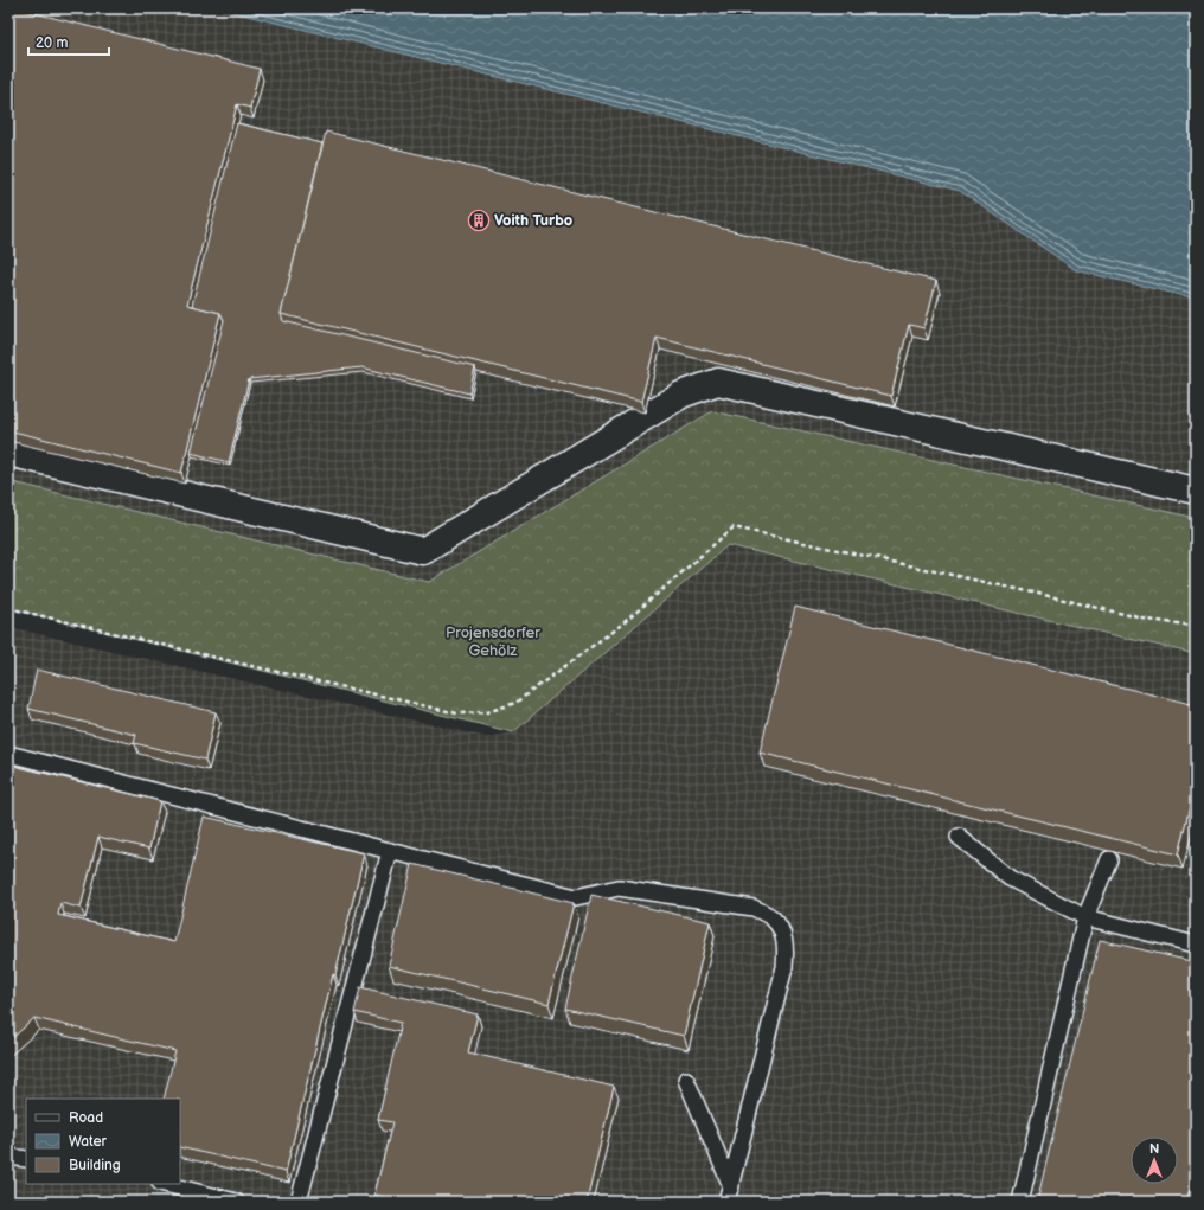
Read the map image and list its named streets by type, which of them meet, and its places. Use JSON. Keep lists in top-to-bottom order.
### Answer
{
  "parks": ["Projensdorfer Gehölz"],
  "places": {
    "building": ["Voith Turbo"]
  },
  "legend": ["Road", "Water", "Building"],
  "scale_bar": "20 m",
  "north": "top"
}
